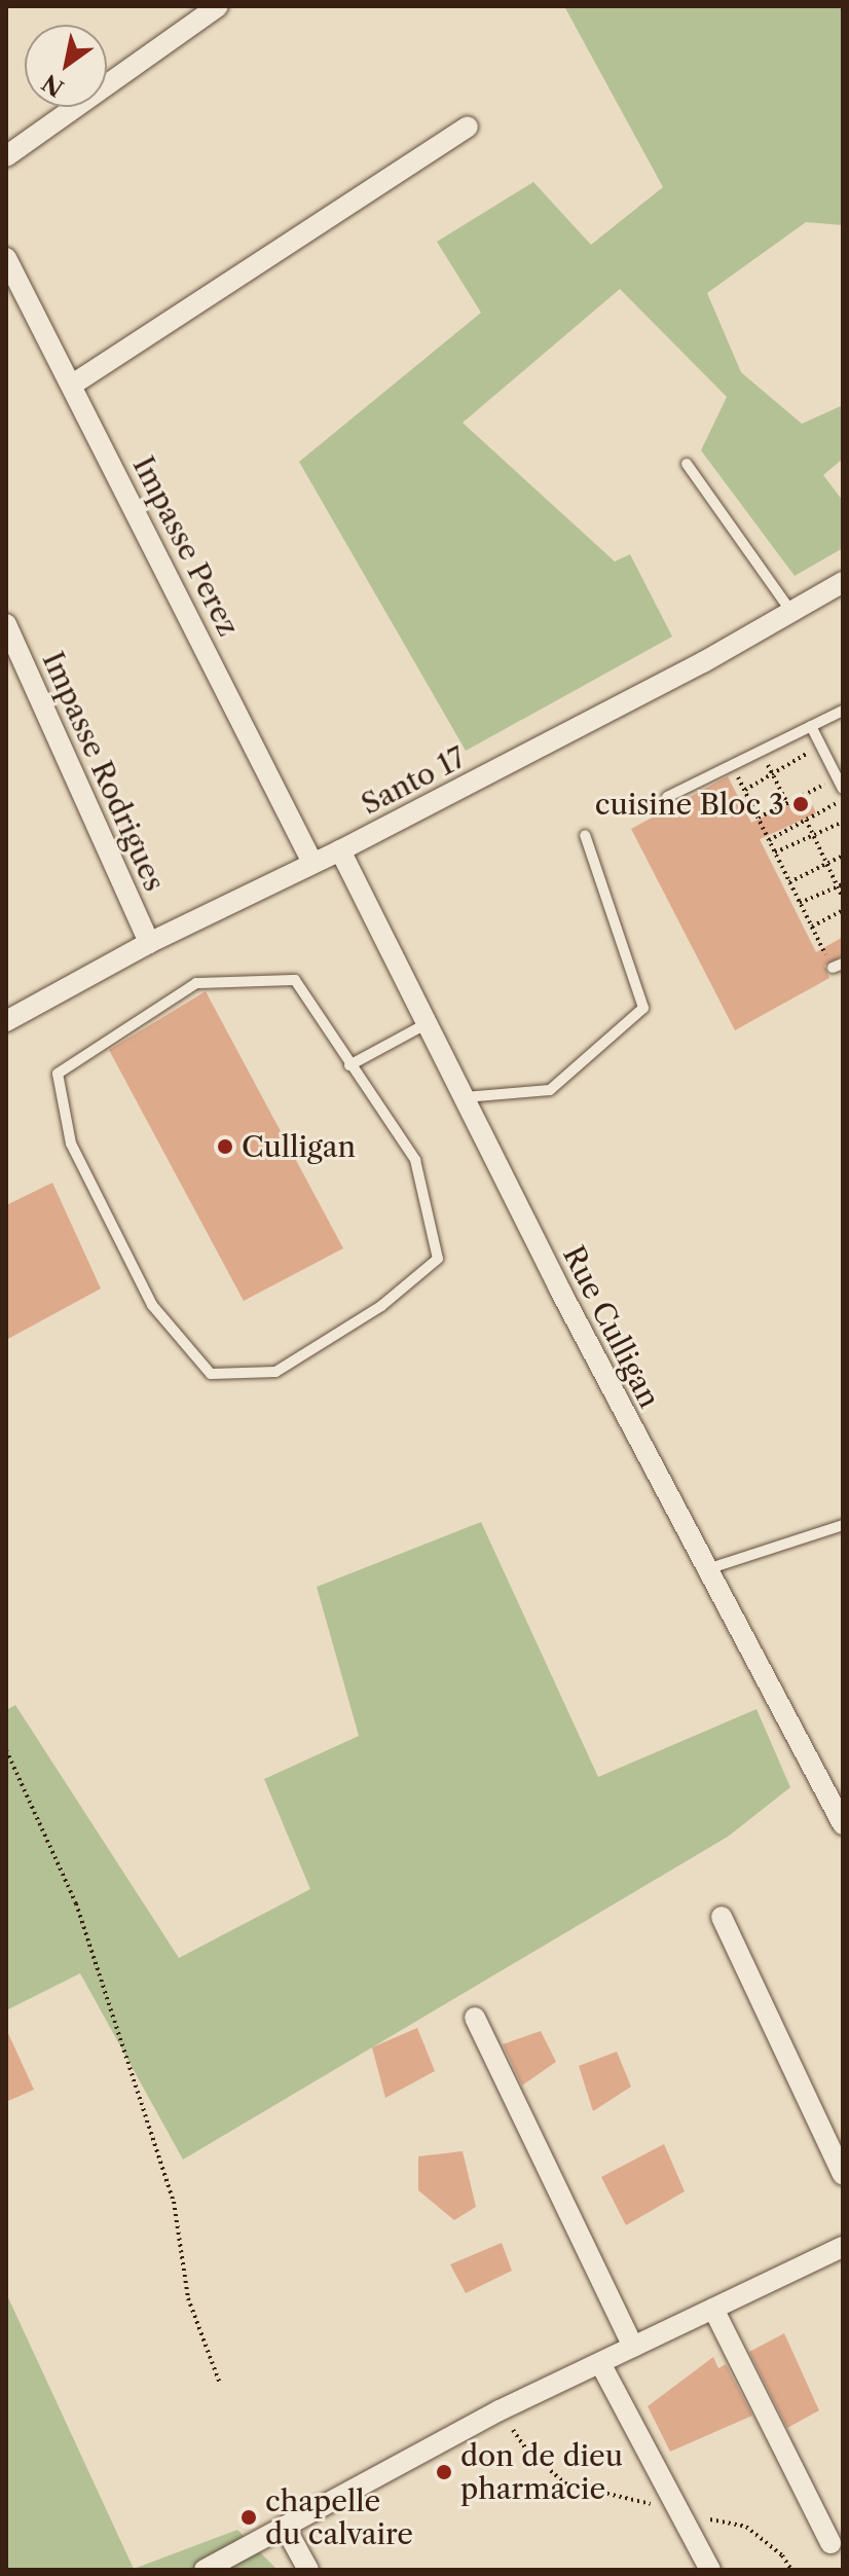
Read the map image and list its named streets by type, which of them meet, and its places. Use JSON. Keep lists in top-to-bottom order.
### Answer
{
  "streets": {
    "street": [
      "Impasse Perez",
      "Impasse Rodrigues",
      "Santo 17",
      "Rue Culligan"
    ]
  },
  "crossings": [
    ["Impasse Perez", "Santo 17"],
    ["Impasse Rodrigues", "Santo 17"],
    ["Santo 17", "Rue Culligan"]
  ],
  "places": [
    "cuisine Bloc 3",
    "Culligan",
    "don de dieu pharmacie",
    "chapelle du calvaire"
  ],
  "north": "bottom left"
}
